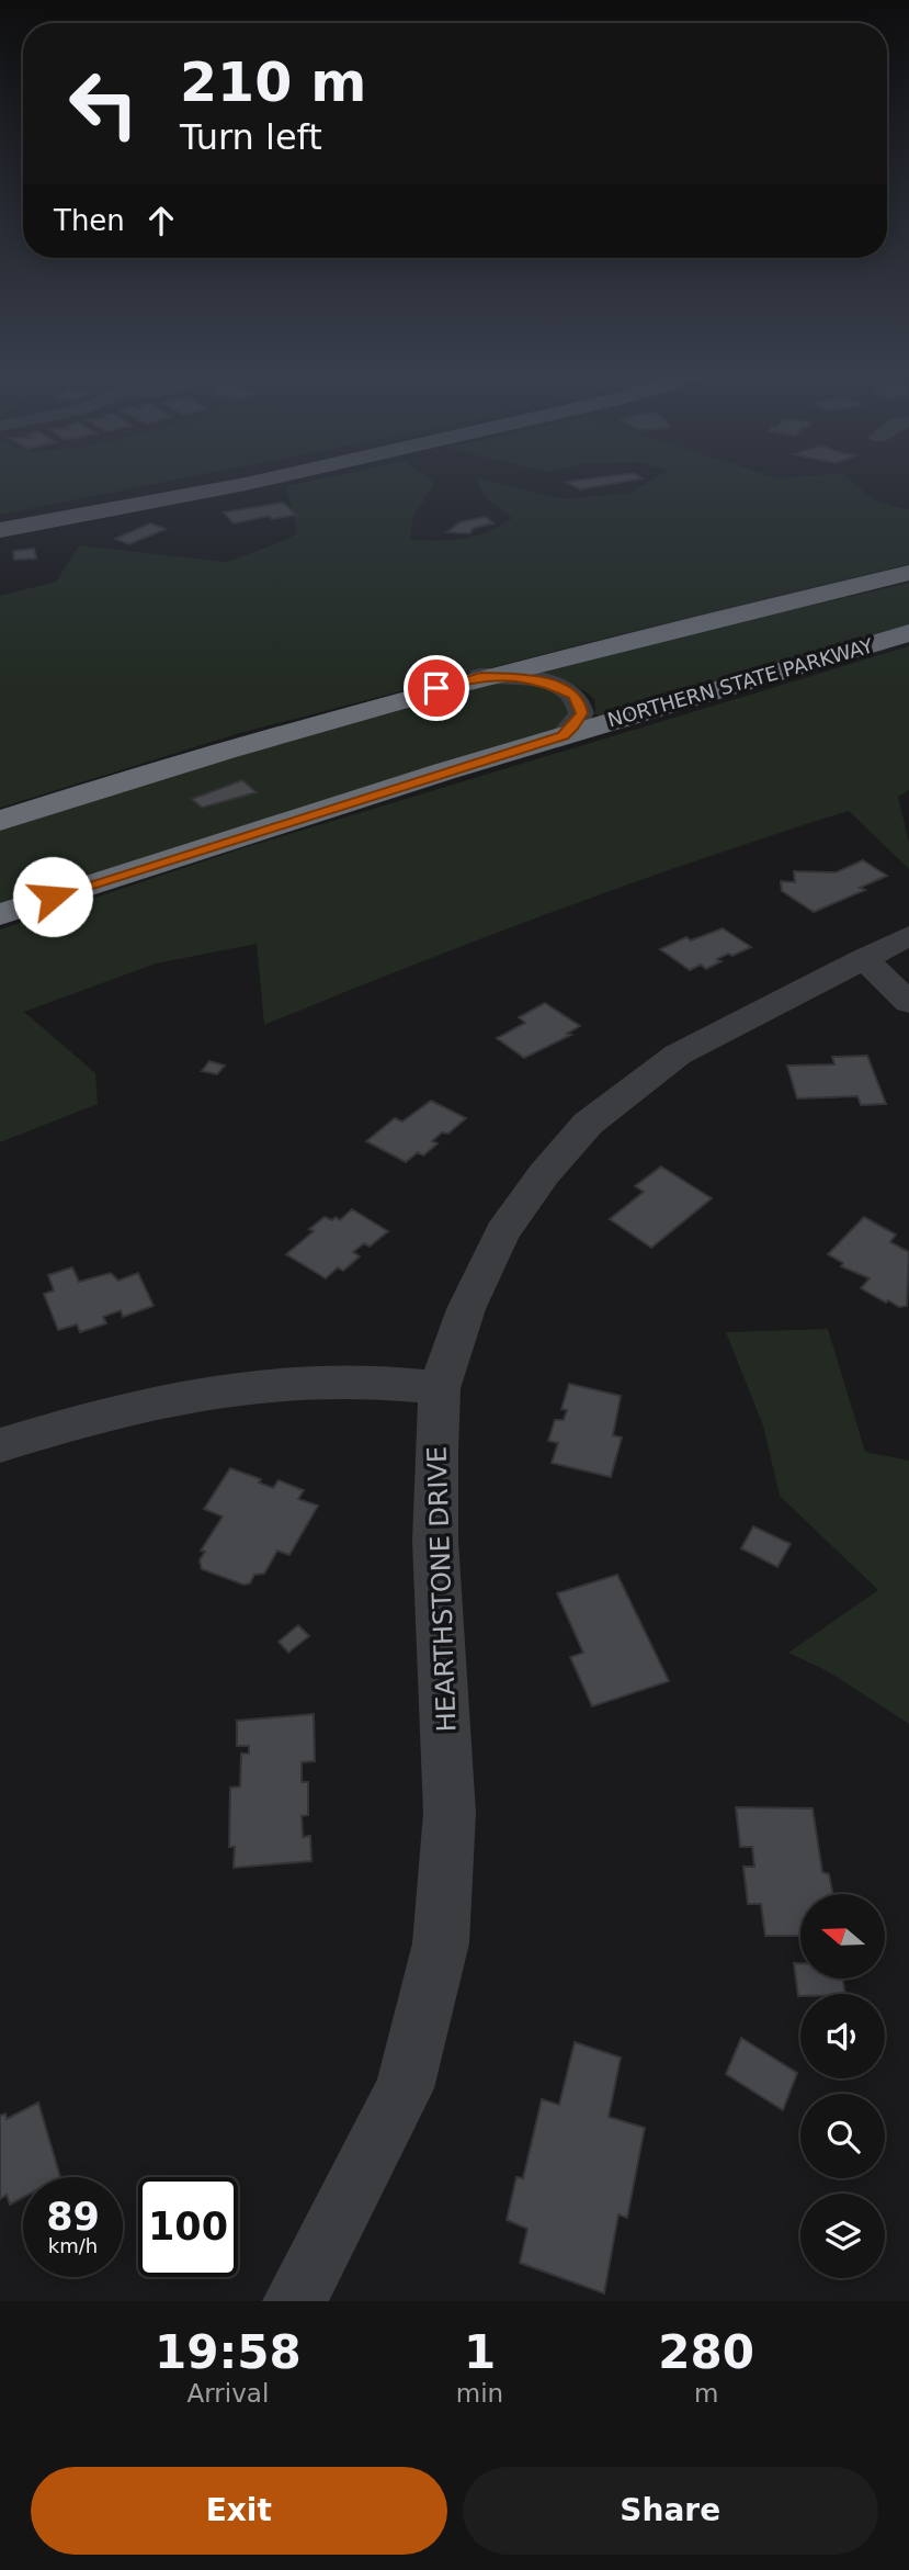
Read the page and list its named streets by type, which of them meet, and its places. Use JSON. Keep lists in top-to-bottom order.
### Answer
{
  "streets": {
    "highway": ["NORTHERN STATE PARKWAY"],
    "street": ["HEARTHSTONE DRIVE"]
  },
  "north": "left",
  "page": {
    "turn": ["210 m", "Turn left"],
    "then": "Then",
    "speed": "89 km/h",
    "limit": "100",
    "eta": [
      "19:58",
      "Arrival",
      "1",
      "min",
      "280",
      "m"
    ],
    "buttons": ["Exit", "Share"]
  }
}
